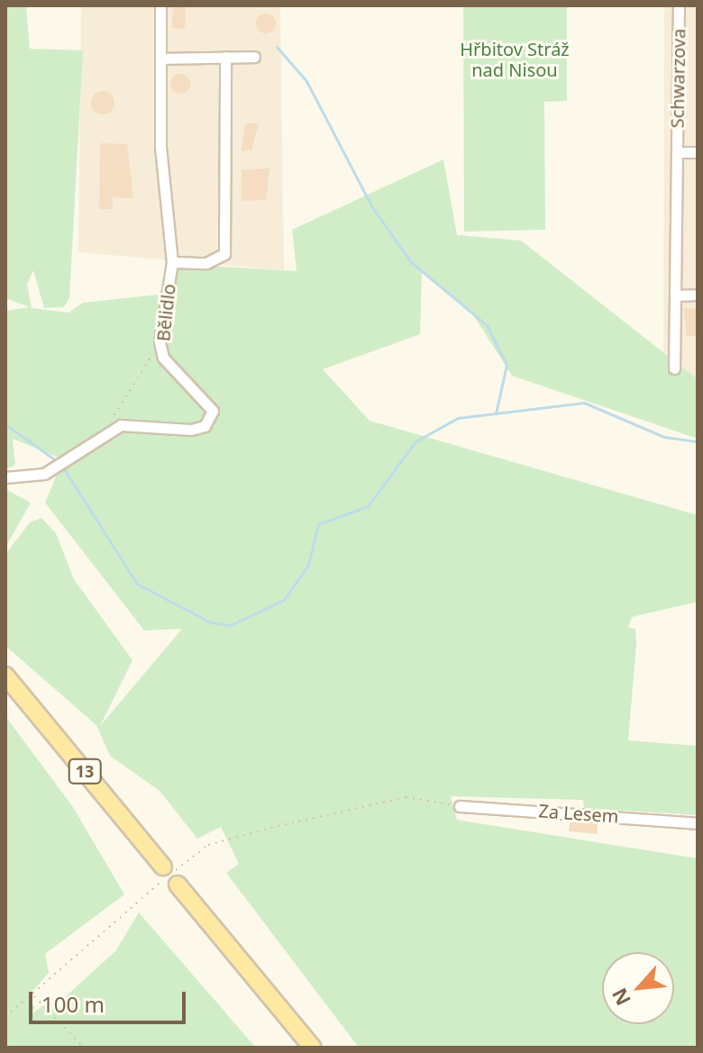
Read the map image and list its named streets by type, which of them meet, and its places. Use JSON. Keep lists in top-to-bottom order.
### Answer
{
  "streets": {
    "main road": ["13"],
    "street": ["Schwarzova", "Bělidlo", "Za Lesem"]
  },
  "parks": ["Hřbitov Stráž nad Nisou"],
  "scale_bar": "100 m",
  "north": "bottom left"
}
